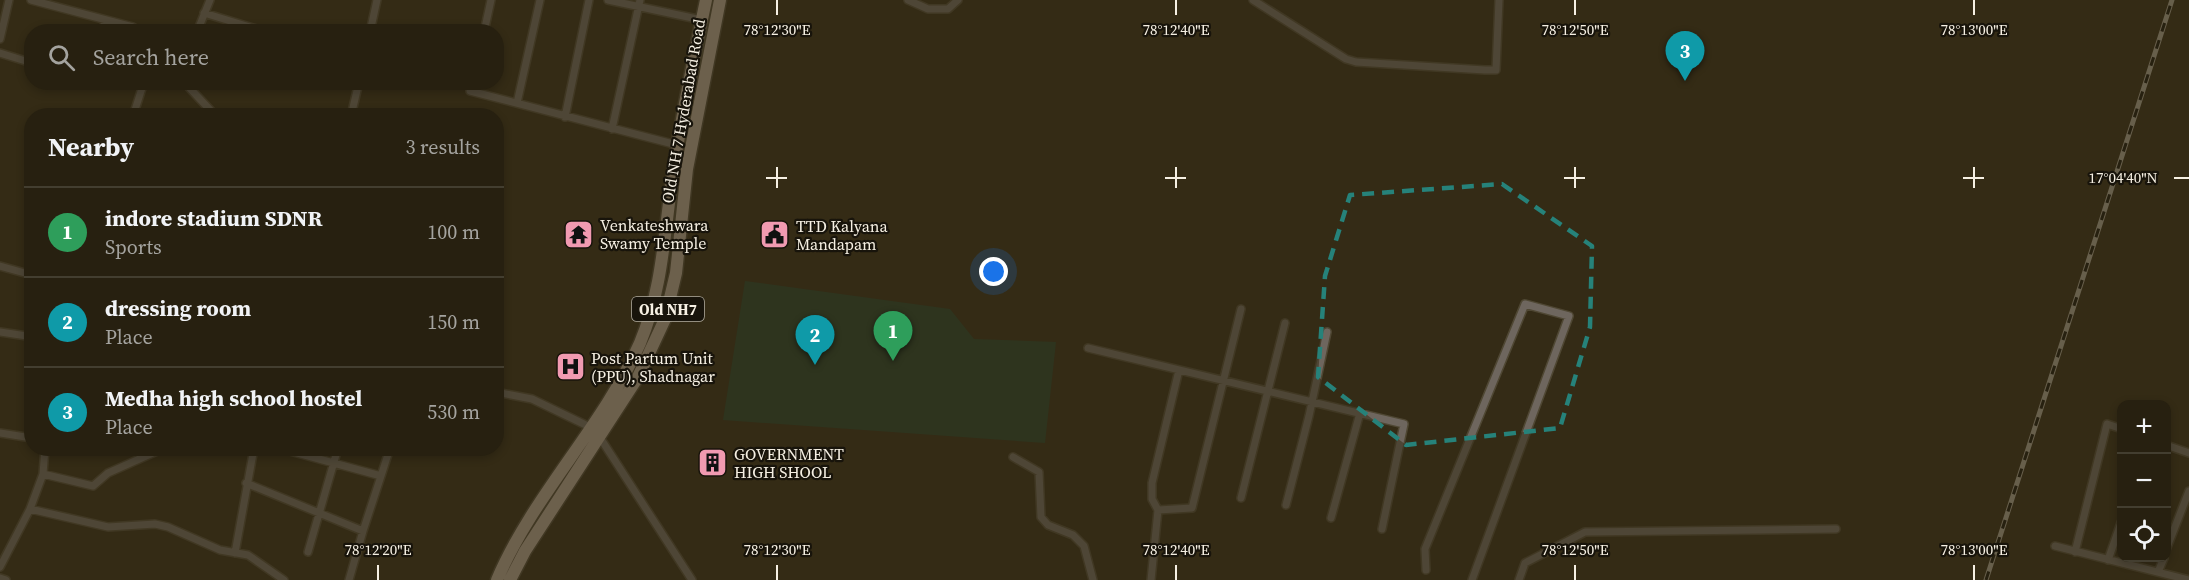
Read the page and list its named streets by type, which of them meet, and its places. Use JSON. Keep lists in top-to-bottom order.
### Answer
{
  "streets": {
    "main road": ["Old NH 7 Hyderabad Road", "Old NH7"]
  },
  "places": {
    "temple": ["Venkateshwara Swamy Temple"],
    "public building": ["TTD Kalyana Mandapam"],
    "hospital": ["Post Partum Unit (PPU), Shadnagar"],
    "building": ["GOVERNMENT HIGH SHOOL"]
  },
  "page": {
    "search": "Search here",
    "pins": ["3", "1", "2"],
    "heading": ["Nearby", "3 results"],
    "list": [
      {
        "mark": "1",
        "name": "indore stadium SDNR",
        "note": "Sports",
        "value": "100 m"
      },
      {
        "mark": "2",
        "name": "dressing room",
        "note": "Place",
        "value": "150 m"
      },
      {
        "mark": "3",
        "name": "Medha high school hostel",
        "note": "Place",
        "value": "530 m"
      }
    ],
    "map_buttons": ["+", "−"]
  },
  "coordinates": [
    "78°12'30\"E",
    "78°12'40\"E",
    "78°12'50\"E",
    "78°13'00\"E",
    "17°04'40\"N",
    "78°12'20\"E"
  ]
}
